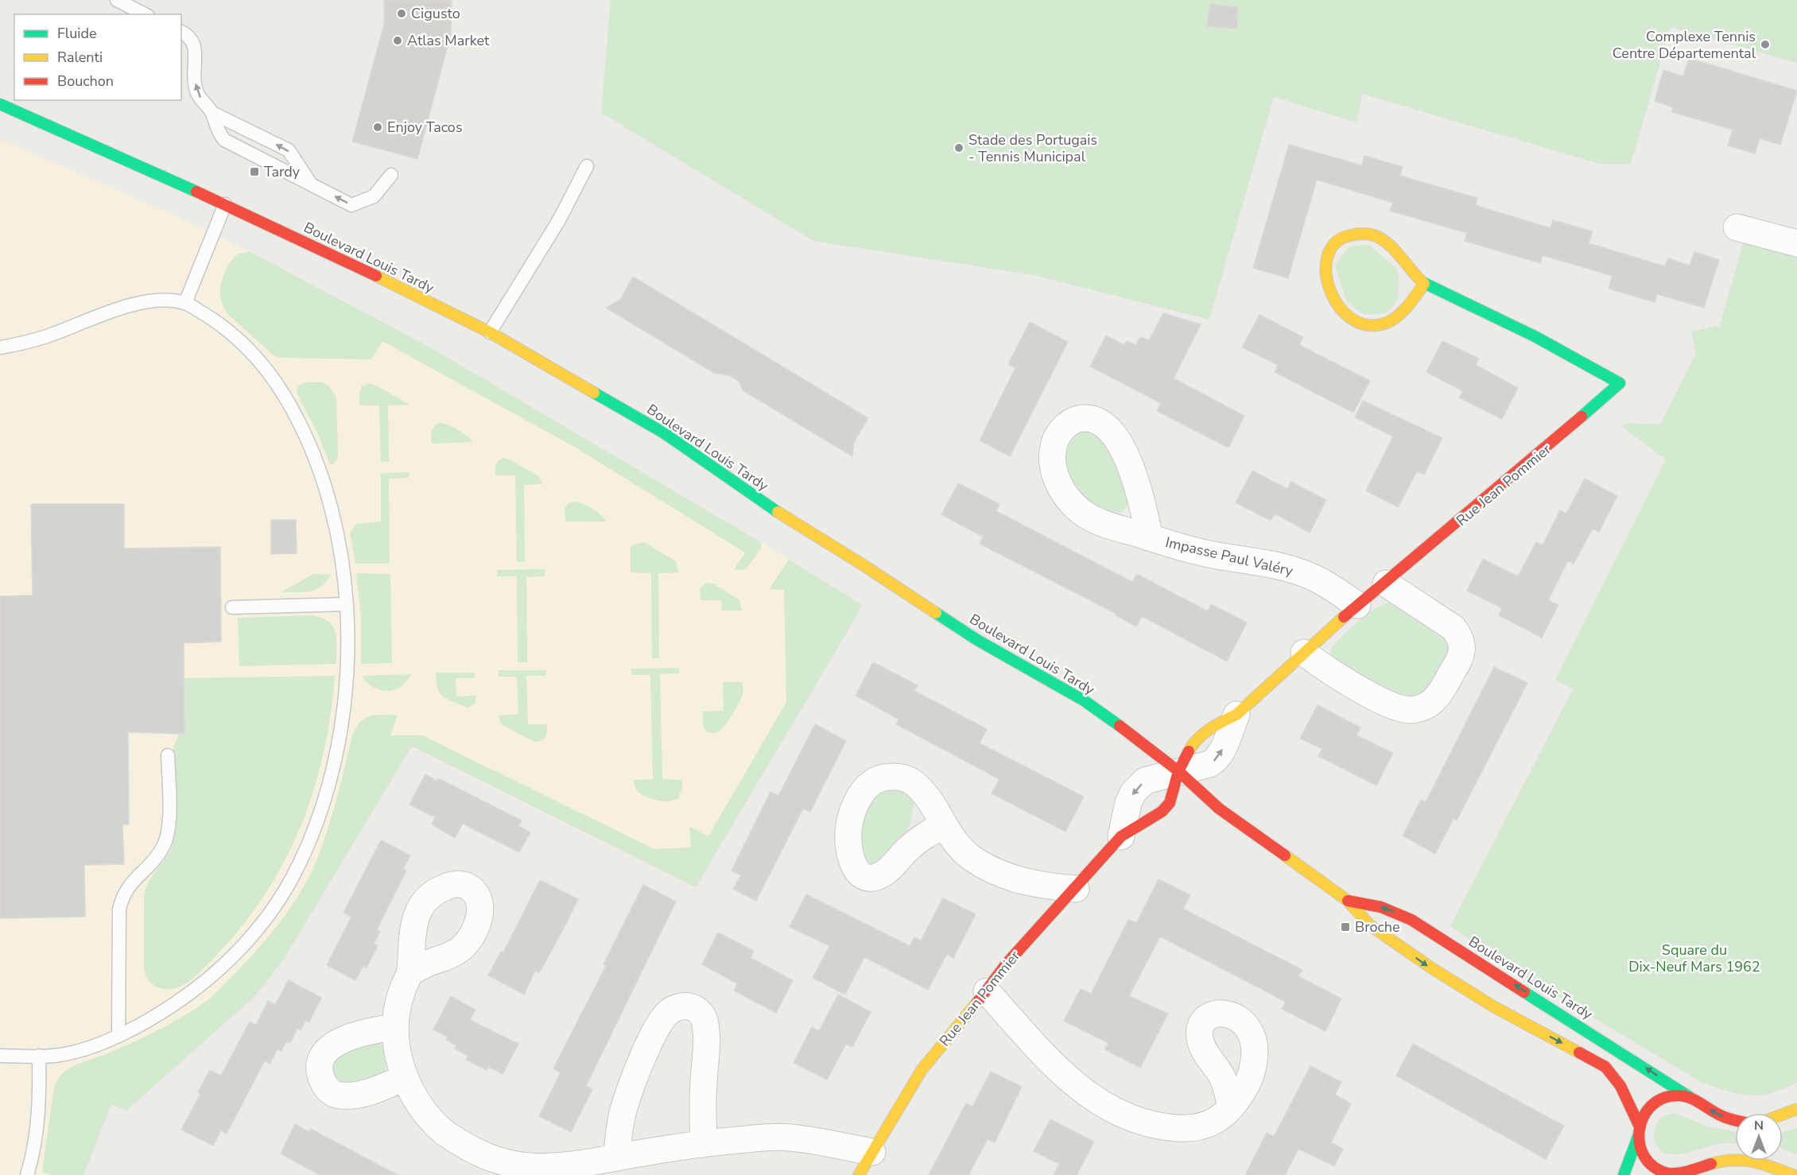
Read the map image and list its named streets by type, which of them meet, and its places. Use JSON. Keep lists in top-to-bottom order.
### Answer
{
  "streets": {
    "street": ["Boulevard Louis Tardy", "Rue Jean Pommier", "Impasse Paul Valéry"]
  },
  "crossings": [
    ["Boulevard Louis Tardy", "Rue Jean Pommier"],
    ["Rue Jean Pommier", "Impasse Paul Valéry"]
  ],
  "parks": ["Square du Dix-Neuf Mars 1962"],
  "places": {
    "other": [
      "Cigusto",
      "Atlas Market",
      "Complexe Tennis Centre Départemental",
      "Enjoy Tacos",
      "Stade des Portugais - Tennis Municipal"
    ],
    "transit": ["Tardy", "Broche"]
  },
  "legend": ["Fluide", "Ralenti", "Bouchon"],
  "north": "top"
}
